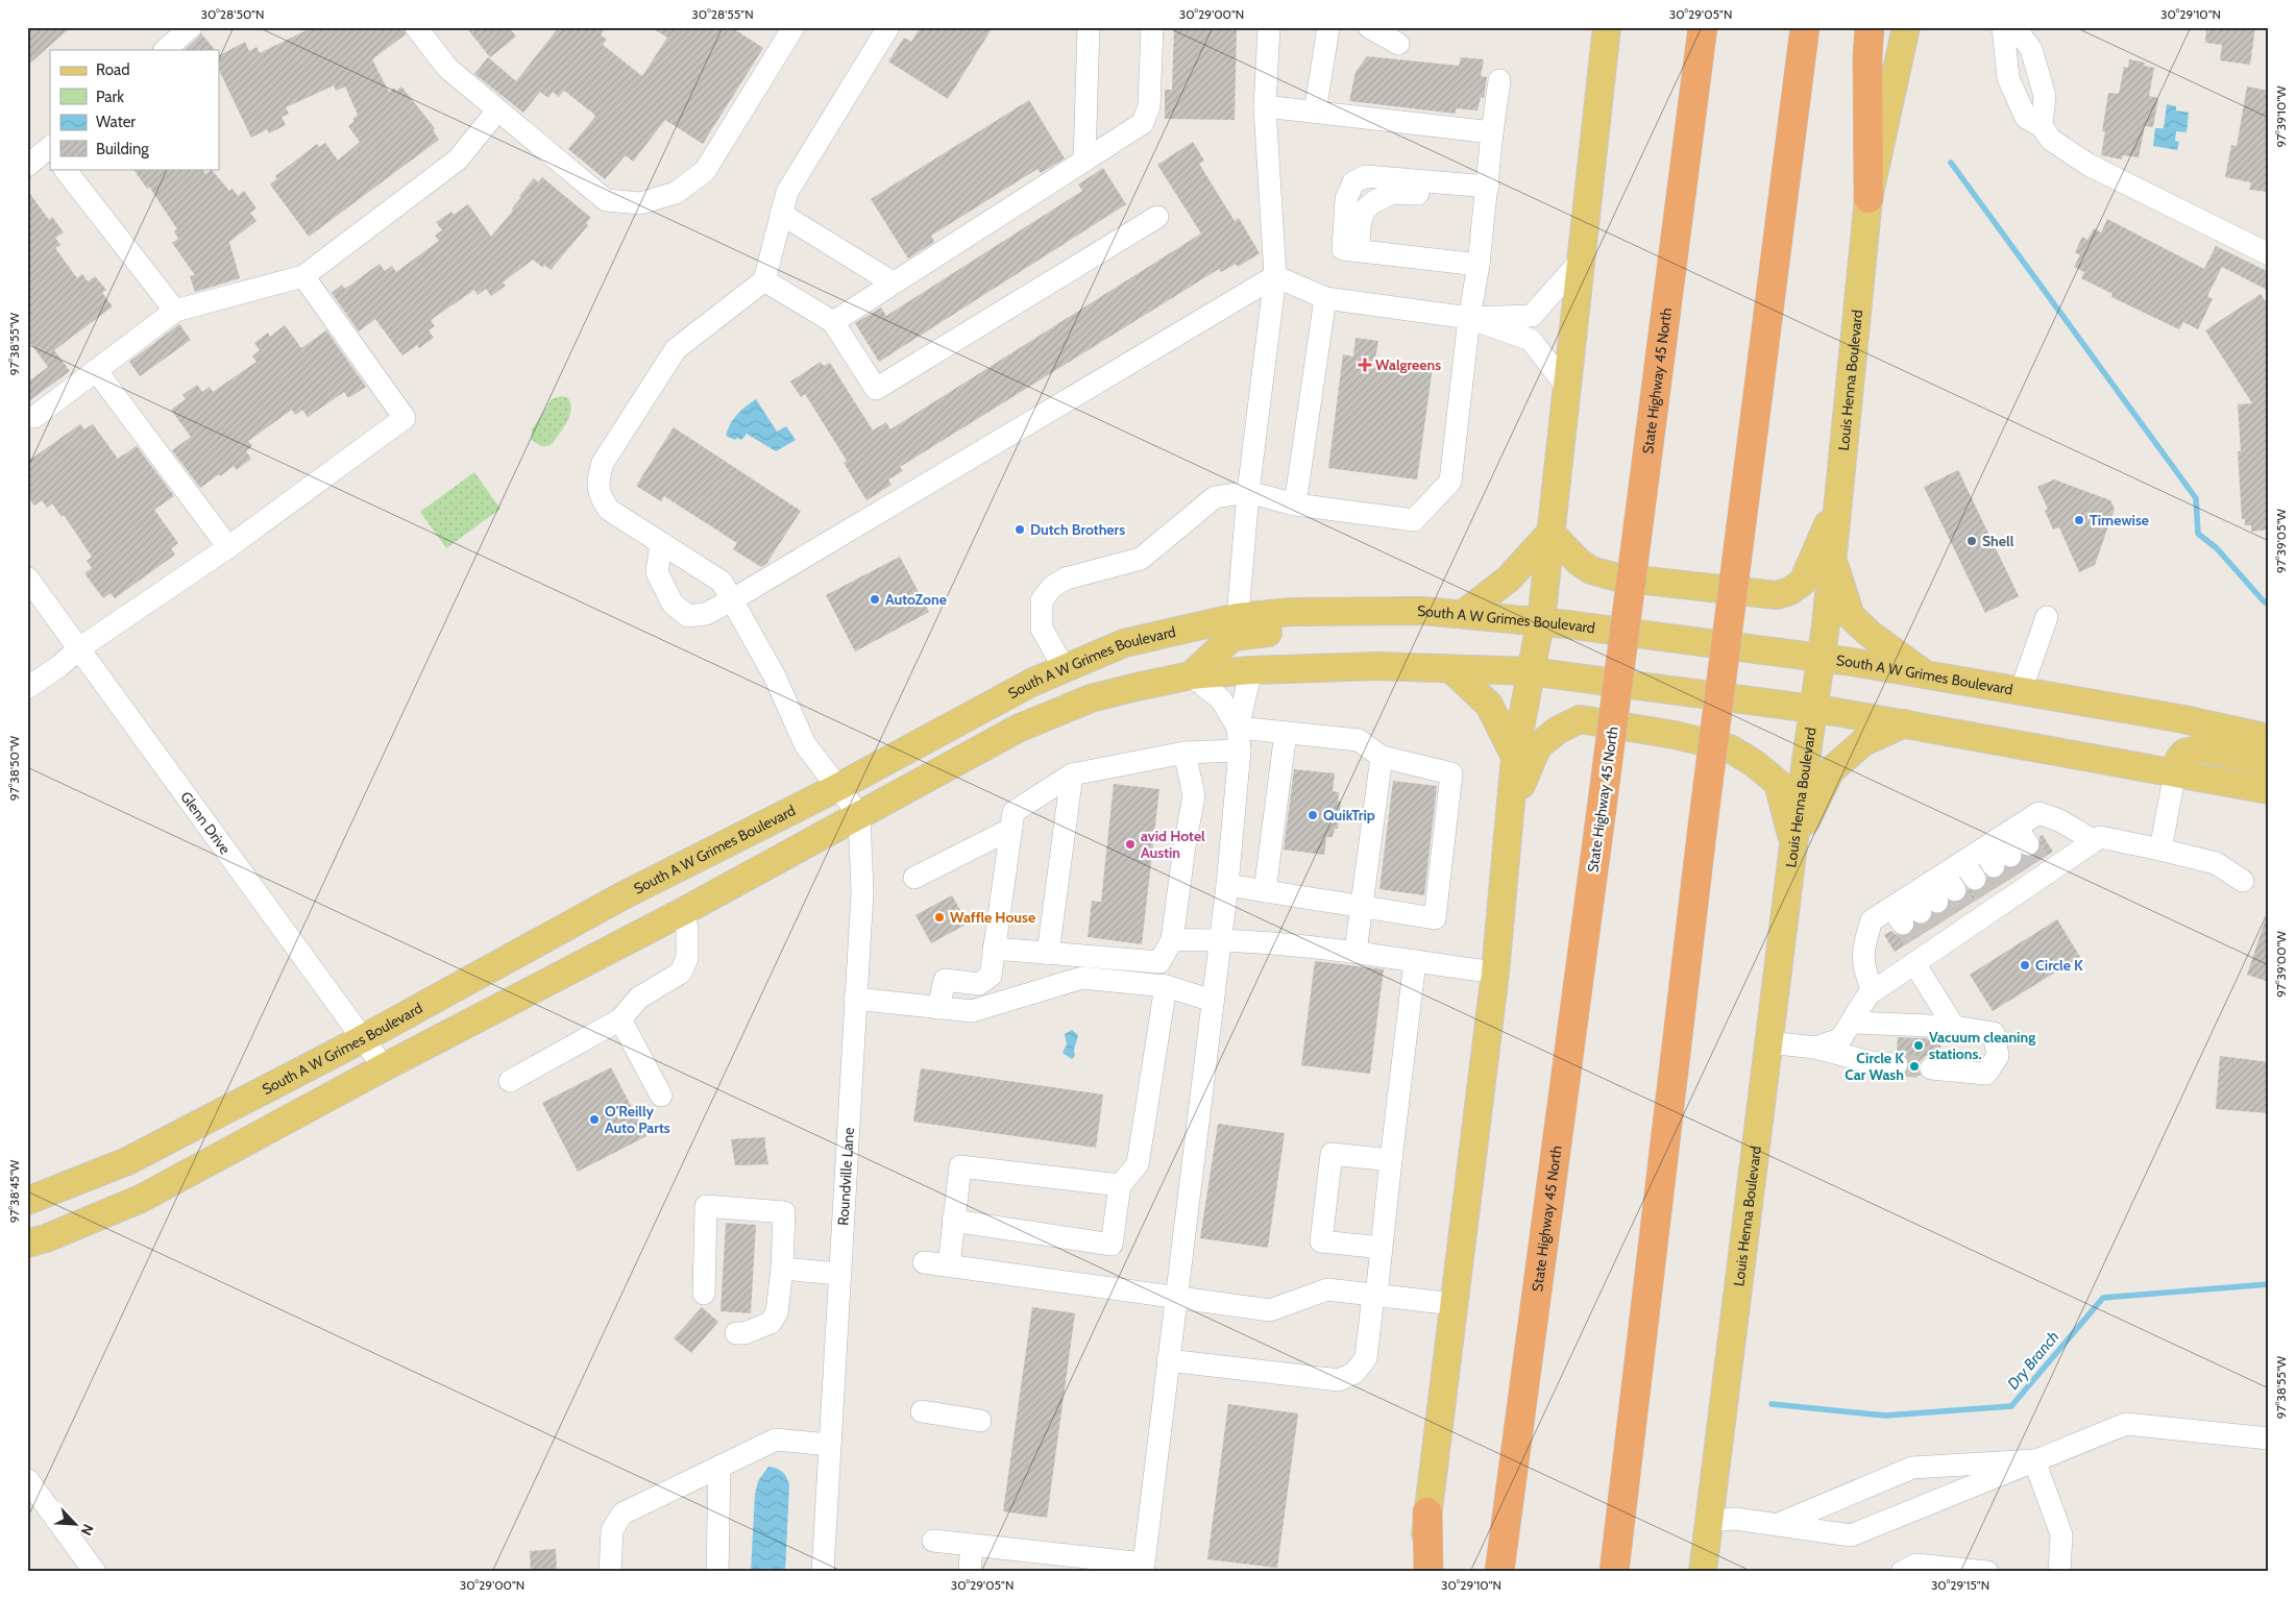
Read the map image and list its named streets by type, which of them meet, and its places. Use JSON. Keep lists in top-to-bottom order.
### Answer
{
  "streets": {
    "highway": ["State Highway 45 North"],
    "main road": ["Louis Henna Boulevard", "South A W Grimes Boulevard"],
    "street": ["Glenn Drive", "Roundville Lane"]
  },
  "crossings": [
    ["Louis Henna Boulevard", "South A W Grimes Boulevard"],
    ["South A W Grimes Boulevard", "Glenn Drive"]
  ],
  "water": ["Dry Branch"],
  "places": {
    "health": ["Walgreens"],
    "other": [
      "Timewise",
      "Dutch Brothers",
      "Shell",
      "AutoZone",
      "QuikTrip",
      "avid Hotel Austin",
      "Waffle House",
      "Circle K",
      "Vacuum cleaning stations.",
      "Circle K Car Wash",
      "O'Reilly Auto Parts"
    ]
  },
  "legend": [
    "Road",
    "Park",
    "Water",
    "Building"
  ],
  "north": "bottom right",
  "coordinates": [
    "30°28'50\"N",
    "30°28'55\"N",
    "30°29'00\"N",
    "30°29'05\"N",
    "30°29'10\"N",
    "97°39'10\"W",
    "97°38'55\"W",
    "97°39'05\"W",
    "97°38'50\"W",
    "97°39'00\"W",
    "97°38'45\"W",
    "30°29'15\"N"
  ]
}
